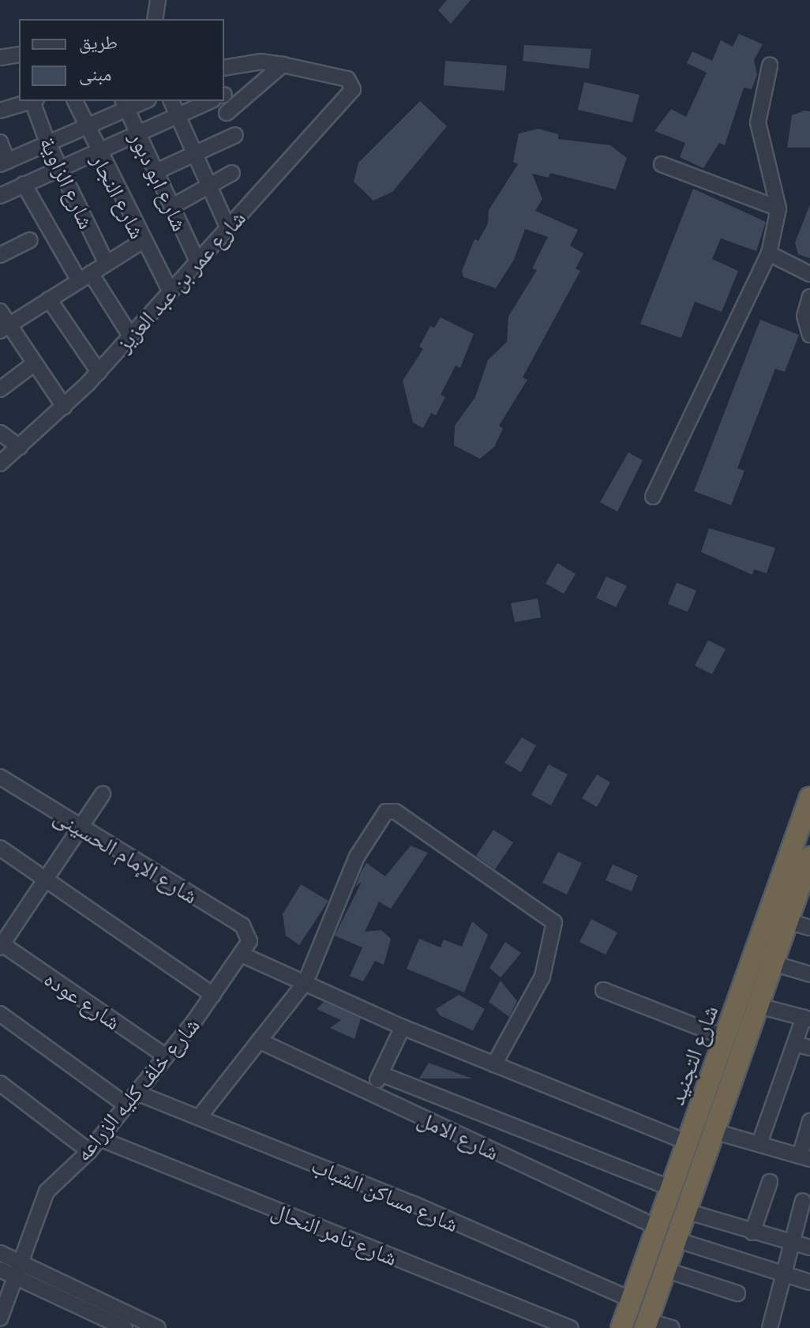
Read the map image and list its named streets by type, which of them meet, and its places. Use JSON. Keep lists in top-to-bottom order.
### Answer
{
  "streets": {
    "highway": ["شارع التجنيد"],
    "street": [
      "شارع ابو دبور",
      "شارع الزاوية",
      "شارع النجار",
      "شارع عمر بن عبد العزيز",
      "شارع الإمام الحسينى",
      "شارع عوده",
      "شارع خلف كليه الزراعه",
      "شارع الامل",
      "شارع مساكن الشباب",
      "شارع تامر النحال"
    ]
  },
  "crossings": [
    ["شارع ابو دبور", "شارع عمر بن عبد العزيز"],
    ["شارع النجار", "شارع عمر بن عبد العزيز"],
    ["شارع الإمام الحسينى", "شارع خلف كليه الزراعه"],
    ["شارع عوده", "شارع خلف كليه الزراعه"],
    ["شارع التجنيد", "شارع الامل"],
    ["شارع التجنيد", "شارع مساكن الشباب"],
    ["شارع خلف كليه الزراعه", "شارع مساكن الشباب"],
    ["شارع خلف كليه الزراعه", "شارع تامر النحال"]
  ],
  "legend": ["طريق", "مبنى"]
}
